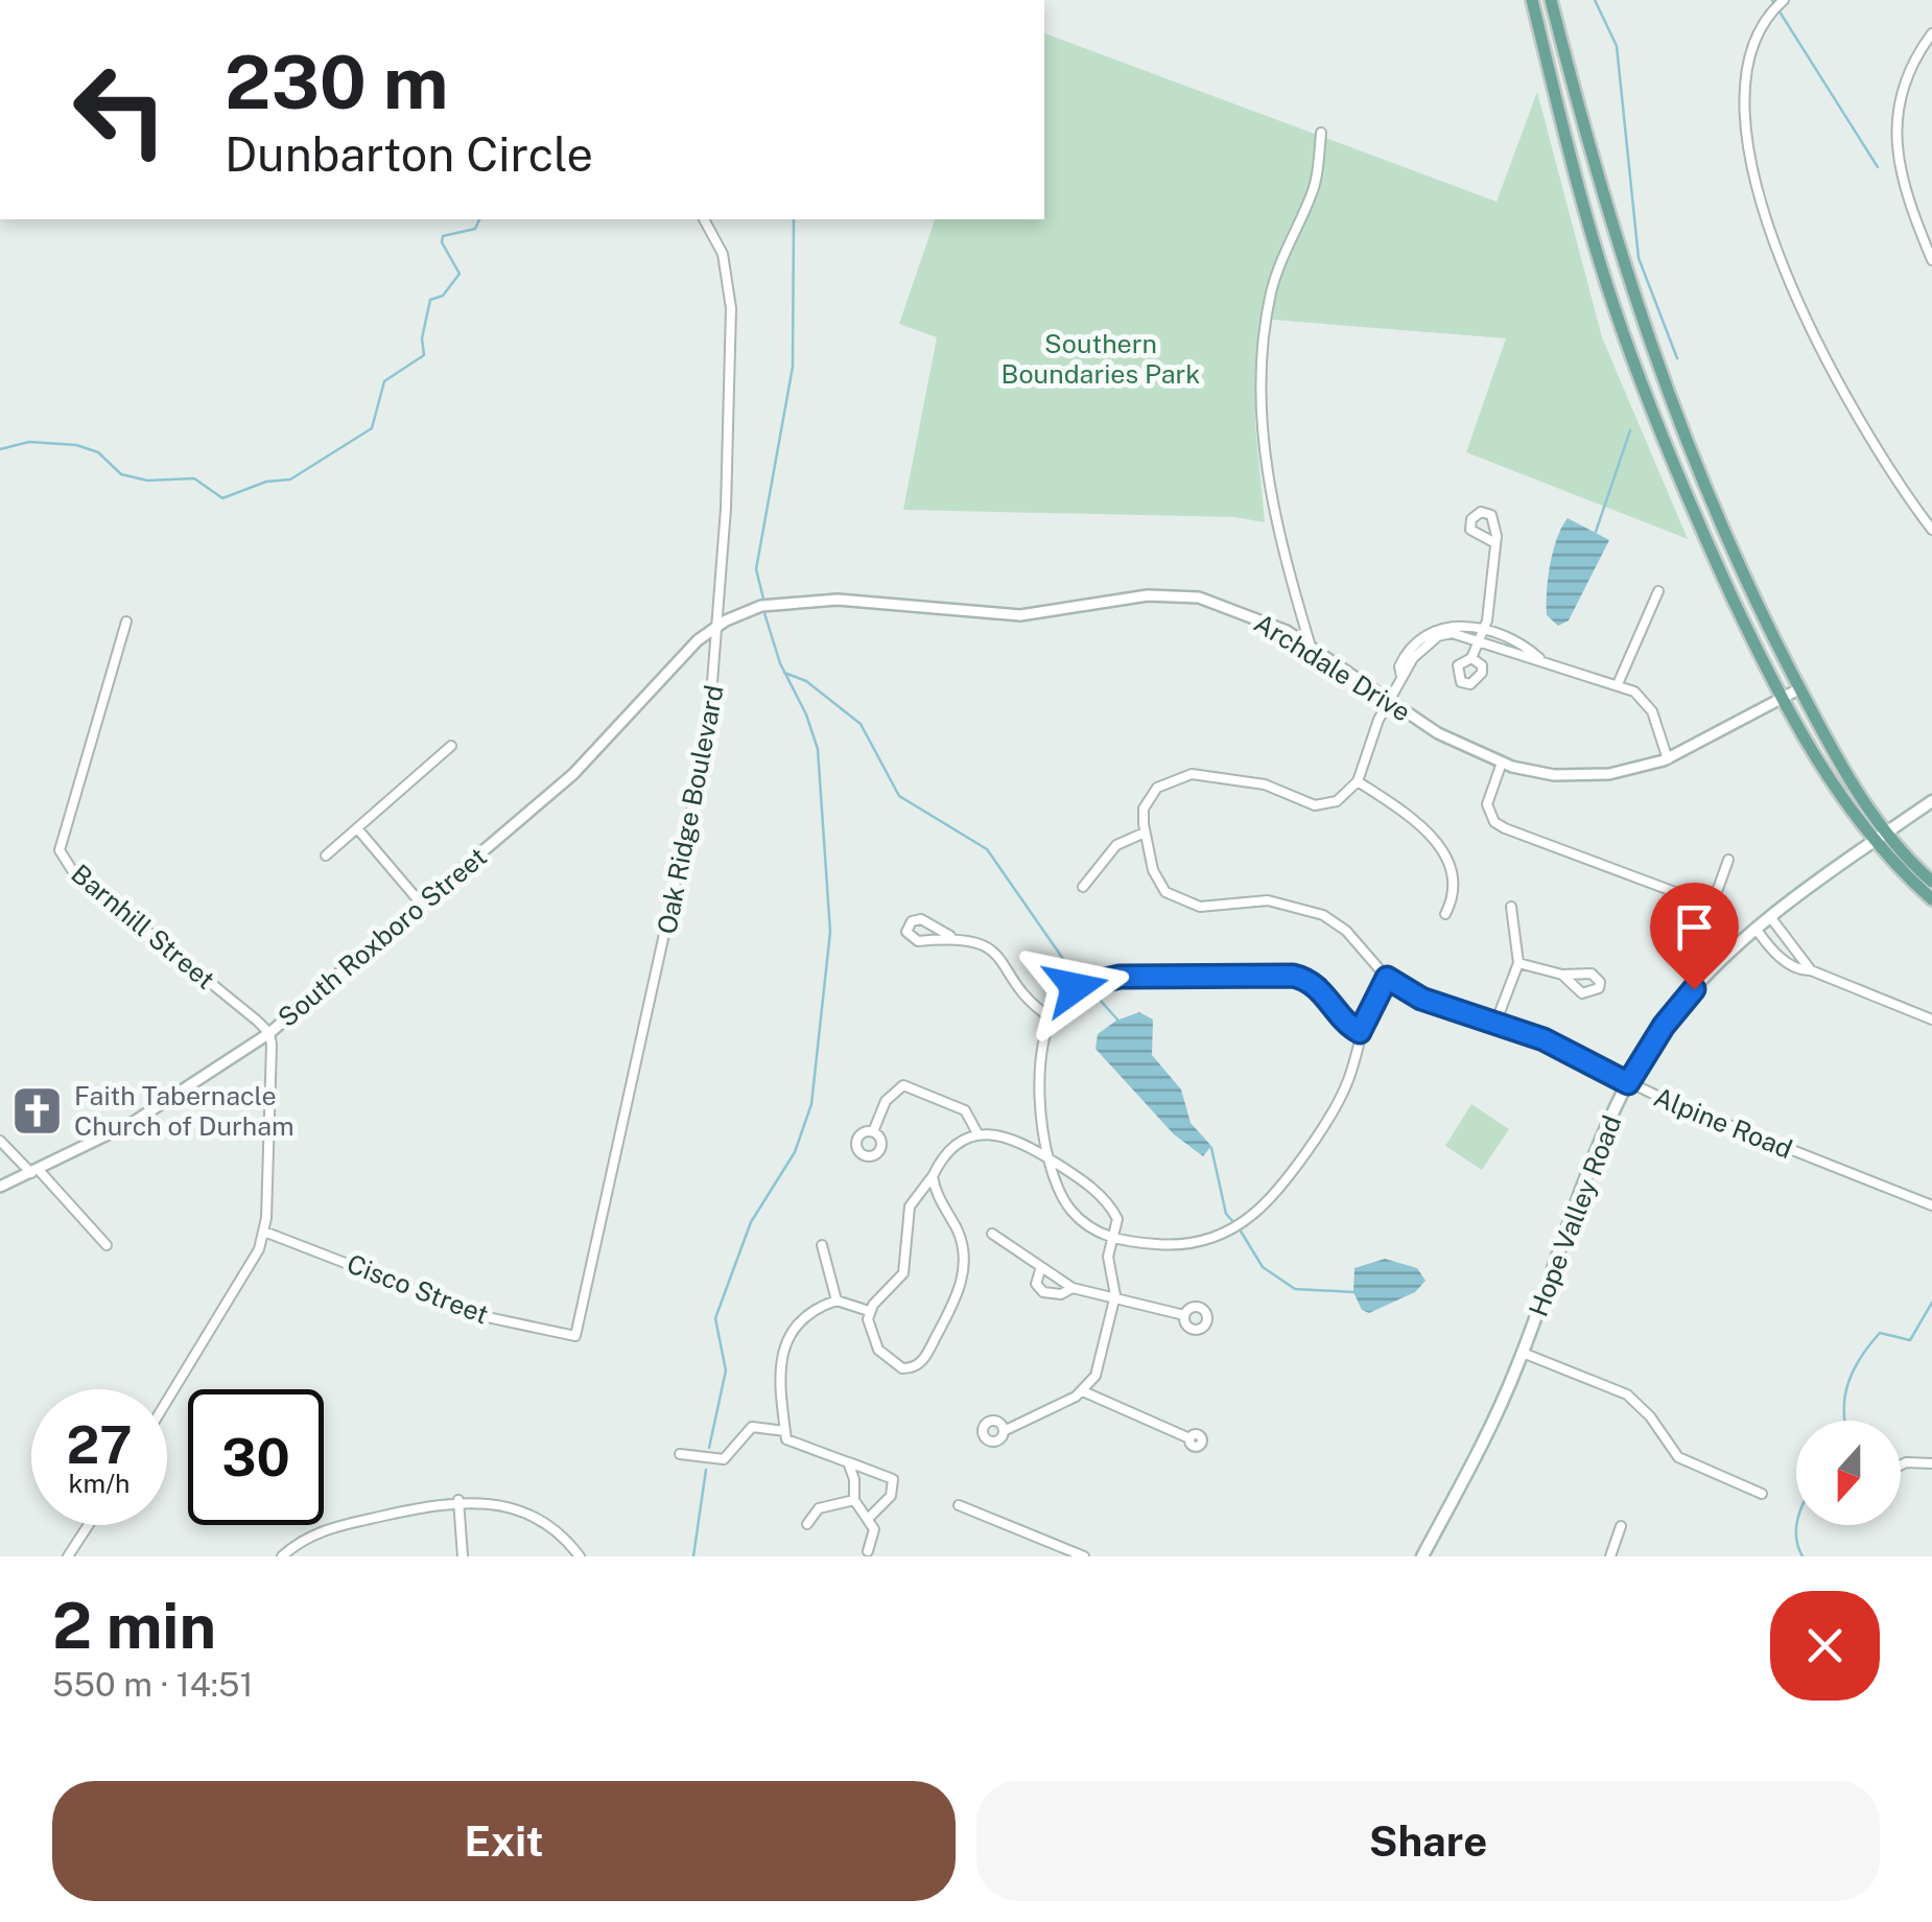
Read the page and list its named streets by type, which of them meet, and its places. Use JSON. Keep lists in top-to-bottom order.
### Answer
{
  "streets": {
    "main road": ["Hope Valley Road"],
    "street": [
      "Archdale Drive",
      "Oak Ridge Boulevard",
      "Barnhill Street",
      "South Roxboro Street",
      "Alpine Road",
      "Cisco Street"
    ]
  },
  "crossings": [
    ["Archdale Drive", "Oak Ridge Boulevard"],
    ["Archdale Drive", "South Roxboro Street"],
    ["Oak Ridge Boulevard", "South Roxboro Street"],
    ["Oak Ridge Boulevard", "Cisco Street"],
    ["Barnhill Street", "South Roxboro Street"],
    ["Alpine Road", "Hope Valley Road"]
  ],
  "parks": ["Southern Boundaries Park"],
  "places": {
    "church": ["Faith Tabernacle Church of Durham"]
  },
  "north": "bottom",
  "page": {
    "turn": ["230 m", "Dunbarton Circle"],
    "speed": "27 km/h",
    "limit": "30",
    "heading": ["2 min", "550 m · 14:51"],
    "buttons": ["Exit", "Share"]
  }
}
